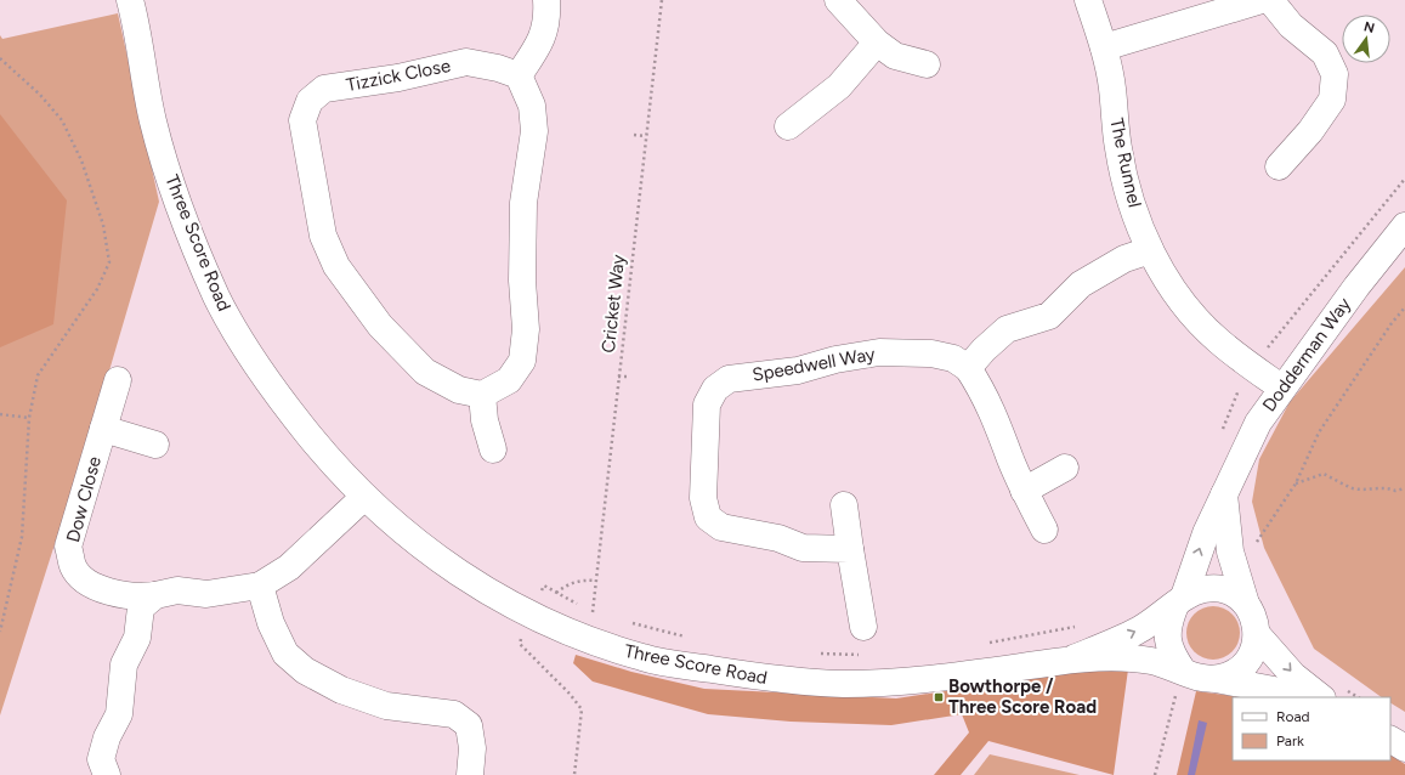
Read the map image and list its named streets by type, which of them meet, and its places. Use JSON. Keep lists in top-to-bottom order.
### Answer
{
  "streets": {
    "street": [
      "Tizzick Close",
      "The Runnel",
      "Three Score Road",
      "Dodderman Way",
      "Speedwell Way",
      "Dow Close"
    ],
    "path": ["Cricket Way"]
  },
  "crossings": [
    ["The Runnel", "Dodderman Way"],
    ["Three Score Road", "Dodderman Way"]
  ],
  "places": {
    "transit": ["Bowthorpe / Three Score Road"]
  },
  "legend": ["Road", "Park"],
  "north": "top"
}
